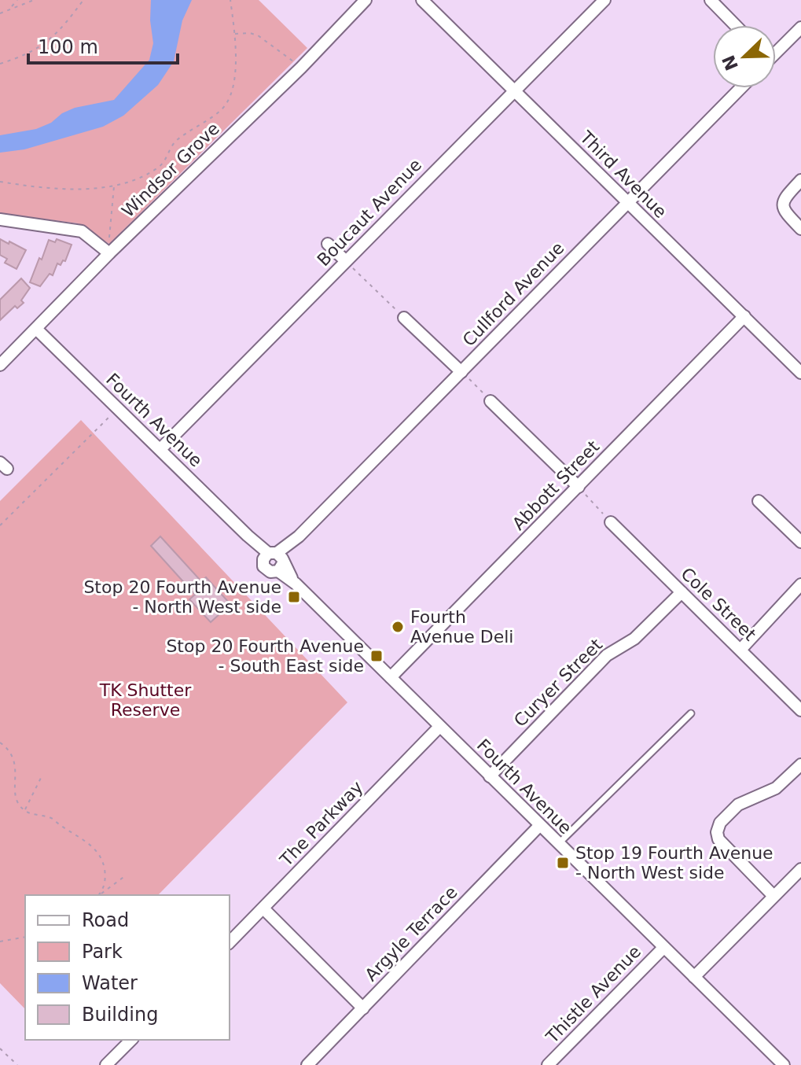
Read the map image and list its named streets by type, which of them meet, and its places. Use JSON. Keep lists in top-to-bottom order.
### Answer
{
  "streets": {
    "street": [
      "Windsor Grove",
      "Third Avenue",
      "Boucaut Avenue",
      "Cullford Avenue",
      "Fourth Avenue",
      "Abbott Street",
      "Cole Street",
      "Curyer Street",
      "The Parkway",
      "Argyle Terrace",
      "Thistle Avenue"
    ]
  },
  "crossings": [
    ["Windsor Grove", "Fourth Avenue"],
    ["Third Avenue", "Boucaut Avenue"],
    ["Third Avenue", "Cullford Avenue"],
    ["Third Avenue", "Abbott Street"],
    ["Boucaut Avenue", "Fourth Avenue"],
    ["Cullford Avenue", "Fourth Avenue"],
    ["Fourth Avenue", "Abbott Street"],
    ["Fourth Avenue", "Curyer Street"],
    ["Fourth Avenue", "The Parkway"],
    ["Fourth Avenue", "Argyle Terrace"],
    ["Fourth Avenue", "Thistle Avenue"],
    ["Cole Street", "Curyer Street"]
  ],
  "parks": ["TK Shutter Reserve"],
  "places": {
    "transit": ["Stop 20 Fourth Avenue - North West side", "Stop 20 Fourth Avenue - South East side", "Stop 19 Fourth Avenue - North West side"],
    "other": ["Fourth Avenue Deli"]
  },
  "legend": [
    "Road",
    "Park",
    "Water",
    "Building"
  ],
  "scale_bar": "100 m",
  "north": "bottom left"
}
